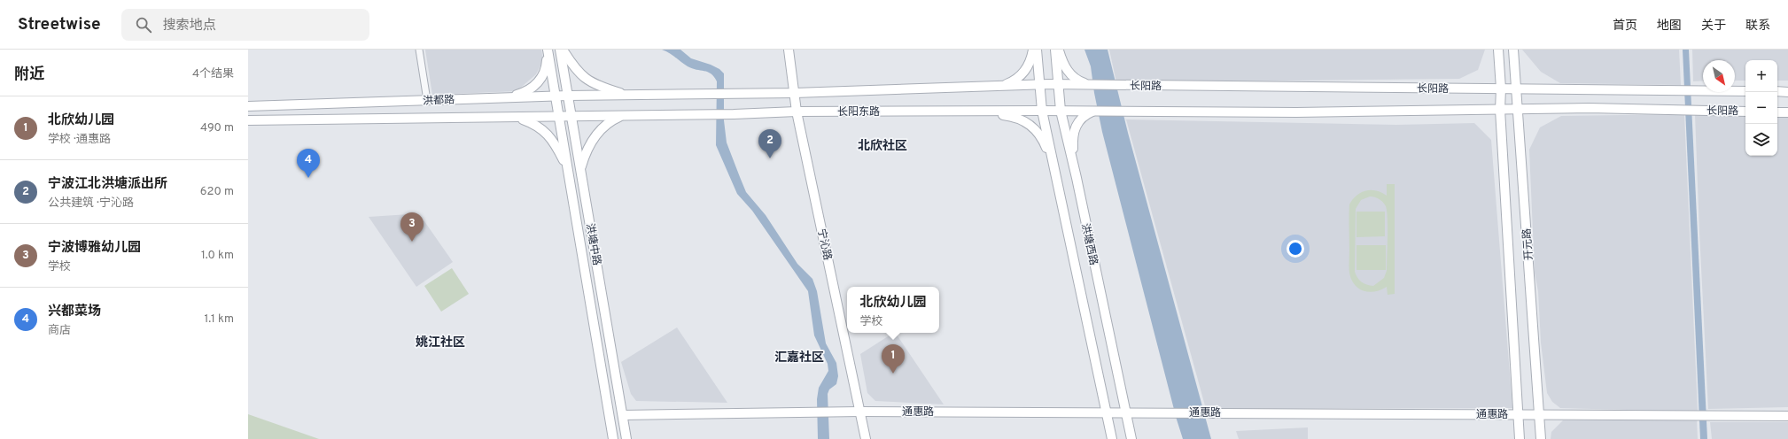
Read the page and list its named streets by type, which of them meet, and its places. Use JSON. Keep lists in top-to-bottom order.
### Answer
{
  "streets": {
    "main road": [
      "长阳路",
      "洪都路",
      "长阳东路",
      "洪塘中路",
      "宁沁路",
      "洪塘西路",
      "开元路",
      "通惠路"
    ]
  },
  "crossings": [
    ["长阳路", "长阳东路"],
    ["长阳路", "开元路"],
    ["洪都路", "长阳东路"],
    ["洪都路", "洪塘中路"],
    ["长阳东路", "宁沁路"],
    ["长阳东路", "洪塘西路"],
    ["洪塘中路", "通惠路"],
    ["宁沁路", "通惠路"],
    ["洪塘西路", "通惠路"],
    ["开元路", "通惠路"]
  ],
  "districts": ["北欣社区", "姚江社区", "汇嘉社区"],
  "north": "bottom right",
  "page": {
    "header": "Streetwise",
    "search": "搜索地点",
    "nav": [
      "首页",
      "地图",
      "关于",
      "联系"
    ],
    "heading": ["附近", "4个结果"],
    "map_buttons": ["+", "−"],
    "list": [
      {
        "mark": "1",
        "name": "北欣幼儿园",
        "note": "学校 · 通惠路",
        "value": "490 m"
      },
      {
        "mark": "2",
        "name": "宁波江北洪塘派出所",
        "note": "公共建筑 · 宁沁路",
        "value": "620 m"
      },
      {
        "mark": "3",
        "name": "宁波博雅幼儿园",
        "note": "学校",
        "value": "1.0 km"
      },
      {
        "mark": "4",
        "name": "兴都菜场",
        "note": "商店",
        "value": "1.1 km"
      }
    ],
    "pins": [
      "2",
      "4",
      "3",
      "1"
    ],
    "popup": ["北欣幼儿园", "学校"]
  }
}
